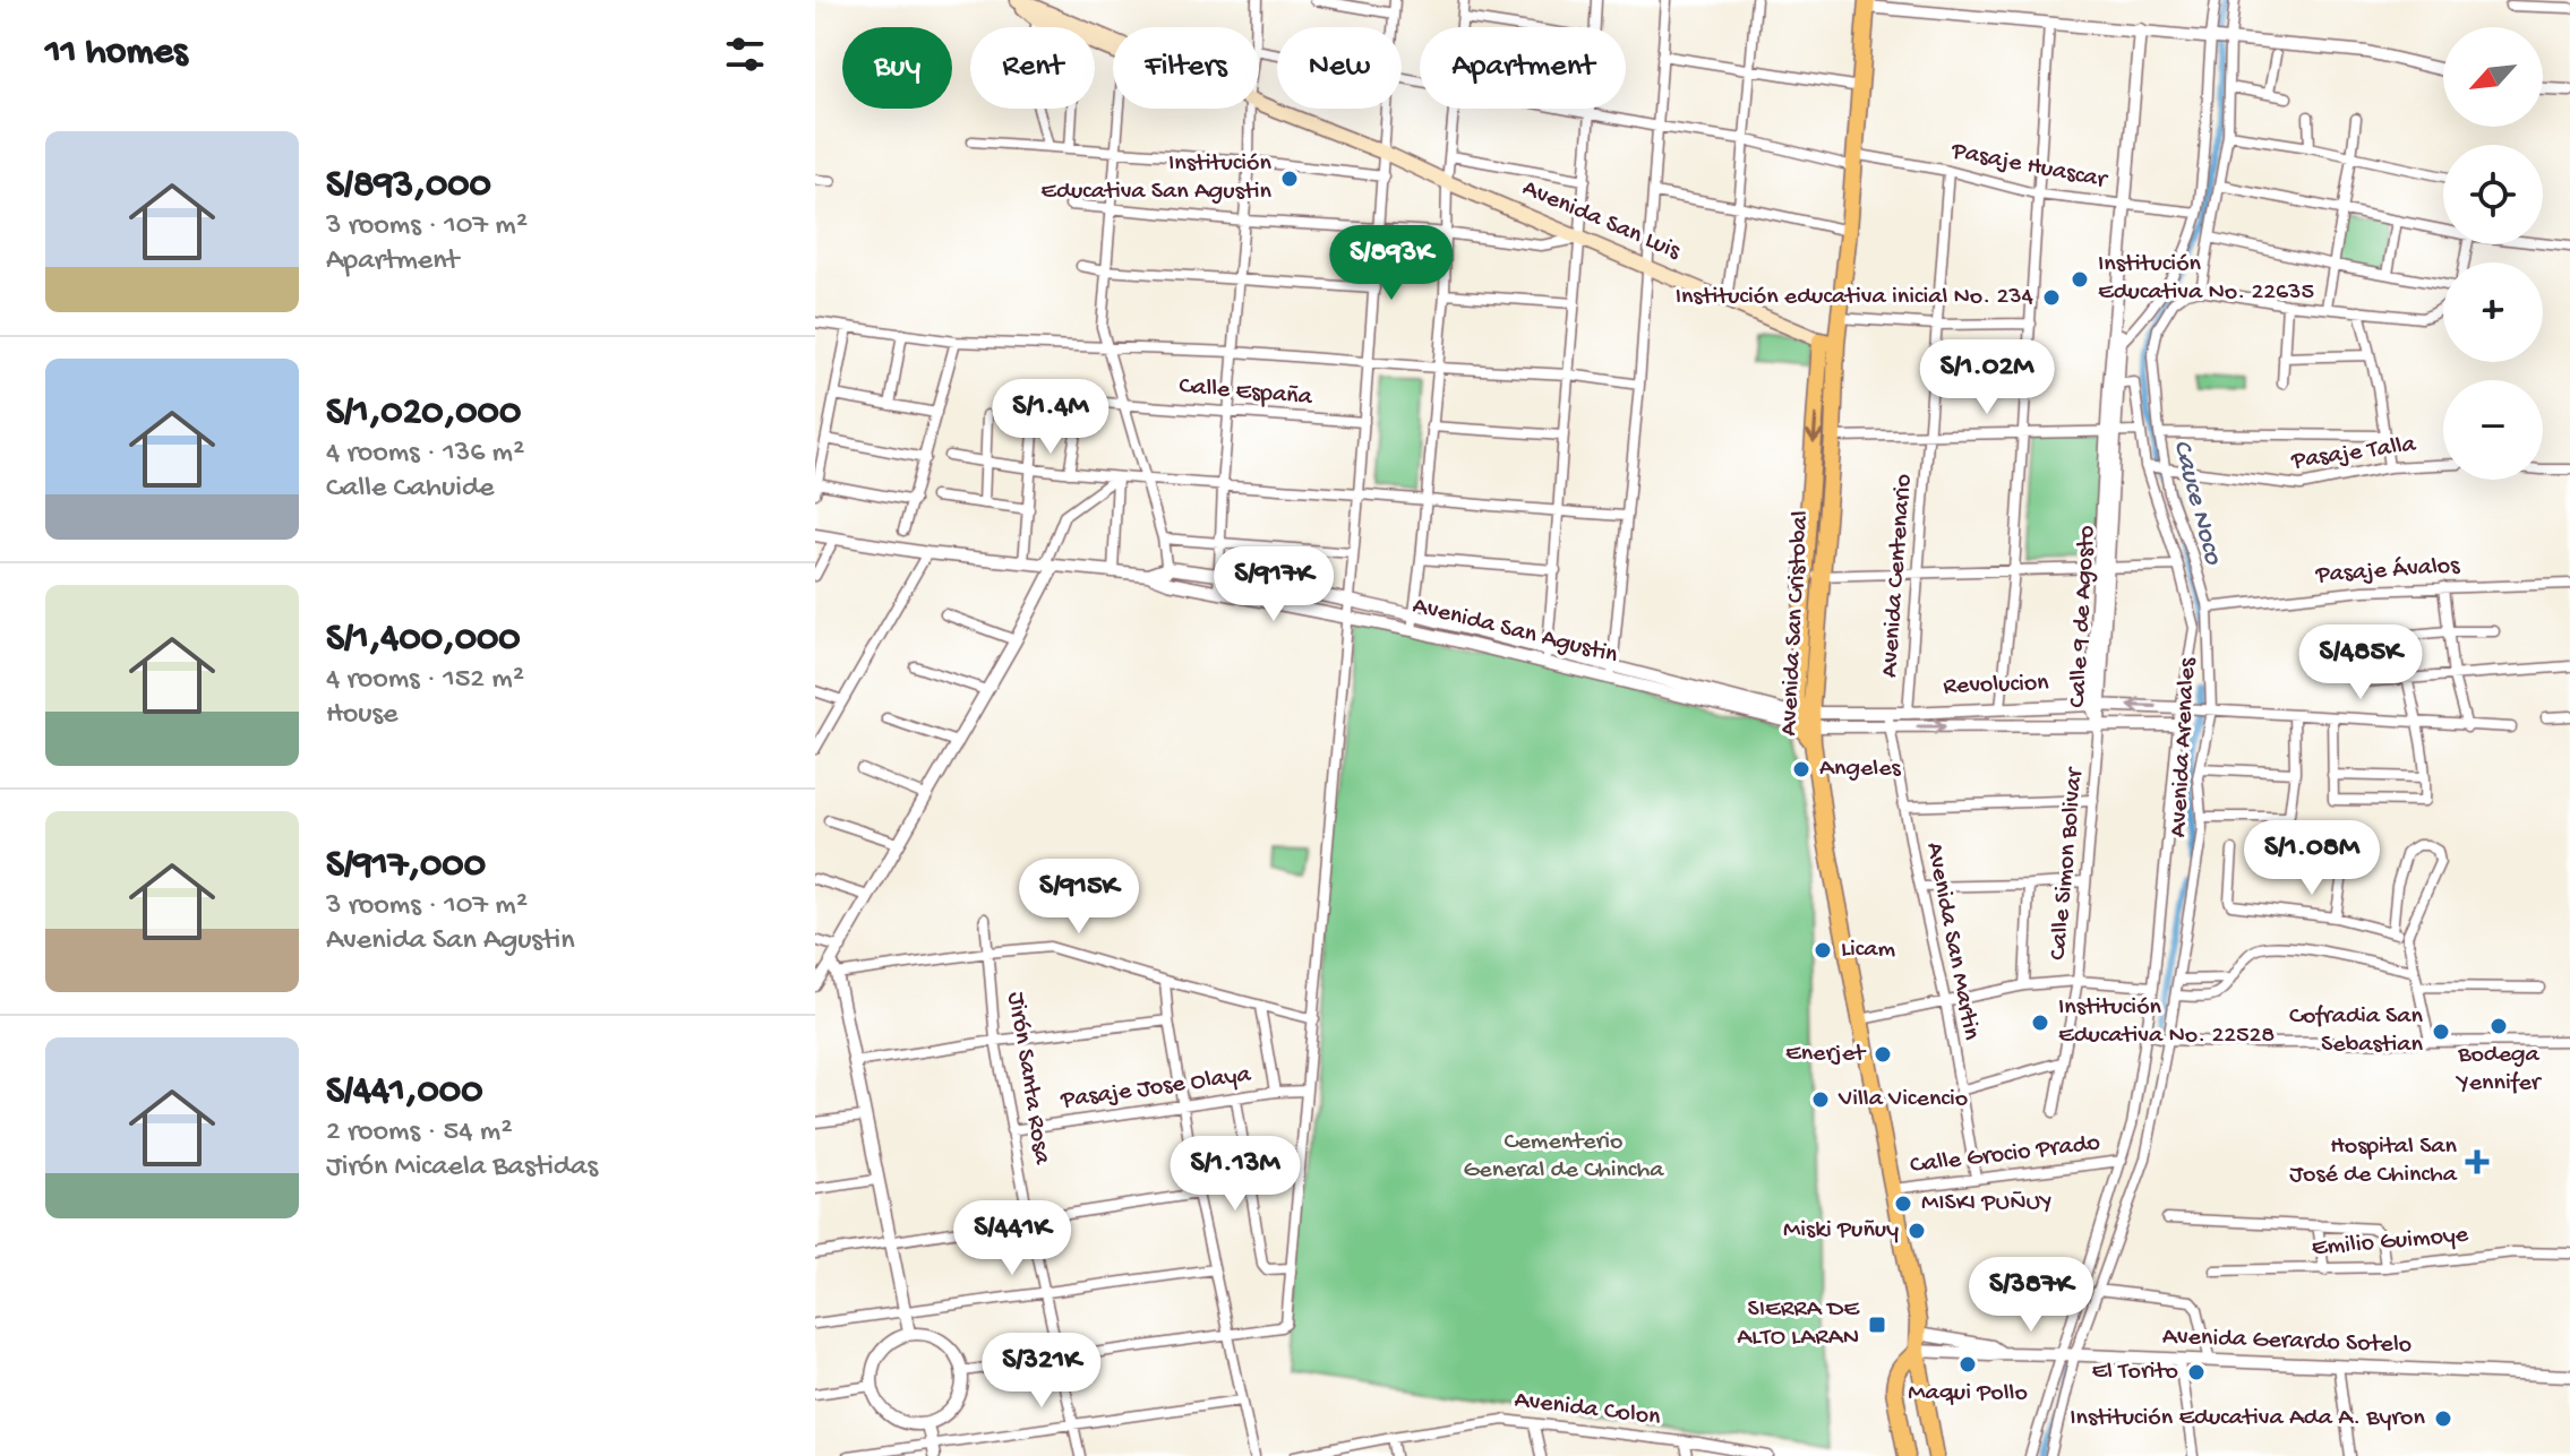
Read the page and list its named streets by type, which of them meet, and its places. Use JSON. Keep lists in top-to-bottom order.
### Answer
{
  "streets": {
    "highway": ["Avenida San Cristobal"],
    "main road": ["Avenida San Luis"],
    "street": [
      "Pasaje Huascar",
      "Calle España",
      "Pasaje Talla",
      "Pasaje Ávalos",
      "Avenida Centenario",
      "Calle 9 de Agosto",
      "Avenida San Agustin",
      "Revolucion",
      "Avenida Arenales",
      "Calle Simon Bolivar",
      "Avenida San Martin",
      "Jirón Santa Rosa",
      "Pasaje Jose Olaya",
      "Calle Grocio Prado",
      "Emilio Guimoye",
      "Avenida Gerardo Sotelo",
      "Avenida Colon"
    ]
  },
  "crossings": [
    ["Pasaje Huascar", "Avenida Centenario"],
    ["Pasaje Huascar", "Calle 9 de Agosto"],
    ["Pasaje Huascar", "Avenida San Cristobal"],
    ["Avenida San Luis", "Avenida San Cristobal"],
    ["Pasaje Talla", "Avenida Arenales"],
    ["Pasaje Ávalos", "Avenida Arenales"],
    ["Avenida Centenario", "Revolucion"],
    ["Calle 9 de Agosto", "Revolucion"],
    ["Calle 9 de Agosto", "Calle Simon Bolivar"],
    ["Avenida San Cristobal", "Avenida San Agustin"],
    ["Avenida San Cristobal", "Revolucion"],
    ["Avenida San Cristobal", "Calle Grocio Prado"],
    ["Avenida San Cristobal", "Avenida Gerardo Sotelo"],
    ["Avenida San Agustin", "Revolucion"],
    ["Revolucion", "Avenida Arenales"],
    ["Revolucion", "Calle Simon Bolivar"],
    ["Revolucion", "Avenida San Martin"],
    ["Avenida Arenales", "Calle Grocio Prado"],
    ["Avenida Arenales", "Avenida Gerardo Sotelo"],
    ["Avenida San Martin", "Calle Grocio Prado"],
    ["Jirón Santa Rosa", "Pasaje Jose Olaya"]
  ],
  "water": ["Cauce Noco"],
  "parks": ["Cementerio General de Chincha"],
  "places": {
    "other": [
      "Institución Educativa San Agustin",
      "Institución Educativa No. 22635",
      "Institución educativa inicial No. 234",
      "Angeles",
      "Licam",
      "Institución Educativa No. 22528",
      "Bodega Yennifer",
      "Cofradia San Sebastian",
      "Enerjet",
      "Villa Vicencio",
      "MISKI PUÑUY",
      "Miski Puñuy",
      "Maqui Pollo",
      "El Torito",
      "Institución Educativa Ada A. Byron"
    ],
    "health": ["Hospital San José de Chincha"],
    "transit": ["SIERRA DE ALTO LARAN"]
  },
  "north": "bottom left",
  "page": {
    "heading": "11 homes",
    "map_buttons": ["+", "−"],
    "chip": [
      "Buy",
      "Rent",
      "Filters",
      "New",
      "Apartment"
    ],
    "list": [
      {
        "name": "S/893,000",
        "note": "3 rooms · 107 m² · Apartment"
      },
      {
        "name": "S/1,020,000",
        "note": "4 rooms · 136 m² · Calle Cahuide"
      },
      {
        "name": "S/1,400,000",
        "note": "4 rooms · 152 m² · House"
      },
      {
        "name": "S/917,000",
        "note": "3 rooms · 107 m² · Avenida San Agustin"
      },
      {
        "name": "S/441,000",
        "note": "2 rooms · 54 m² · Jirón Micaela Bastidas"
      }
    ],
    "price": [
      "S/893K",
      "S/1.02M",
      "S/1.4M",
      "S/917K",
      "S/485K",
      "S/1.08M",
      "S/915K",
      "S/1.13M",
      "S/441K",
      "S/387K",
      "S/321K"
    ]
  }
}
